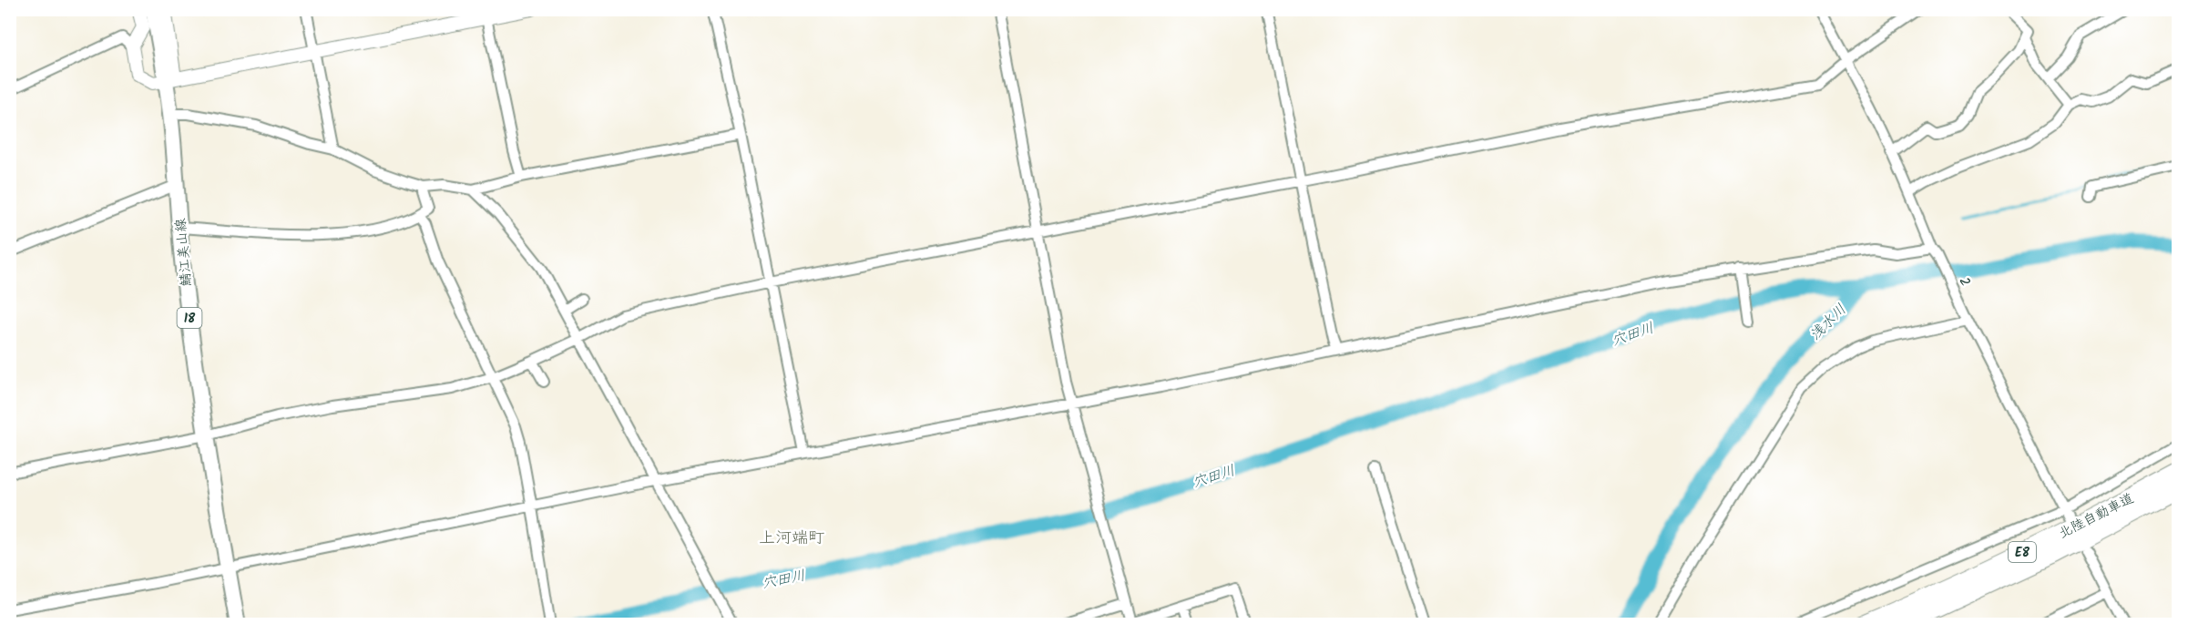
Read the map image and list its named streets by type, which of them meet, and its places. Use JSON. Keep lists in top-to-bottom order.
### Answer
{
  "streets": {
    "highway": ["北陸自動車道", "E8"],
    "main road": ["鯖江美山線", "18"],
    "street": ["2"]
  },
  "districts": ["上河端町"],
  "water": ["浅水川", "穴田川"]
}
